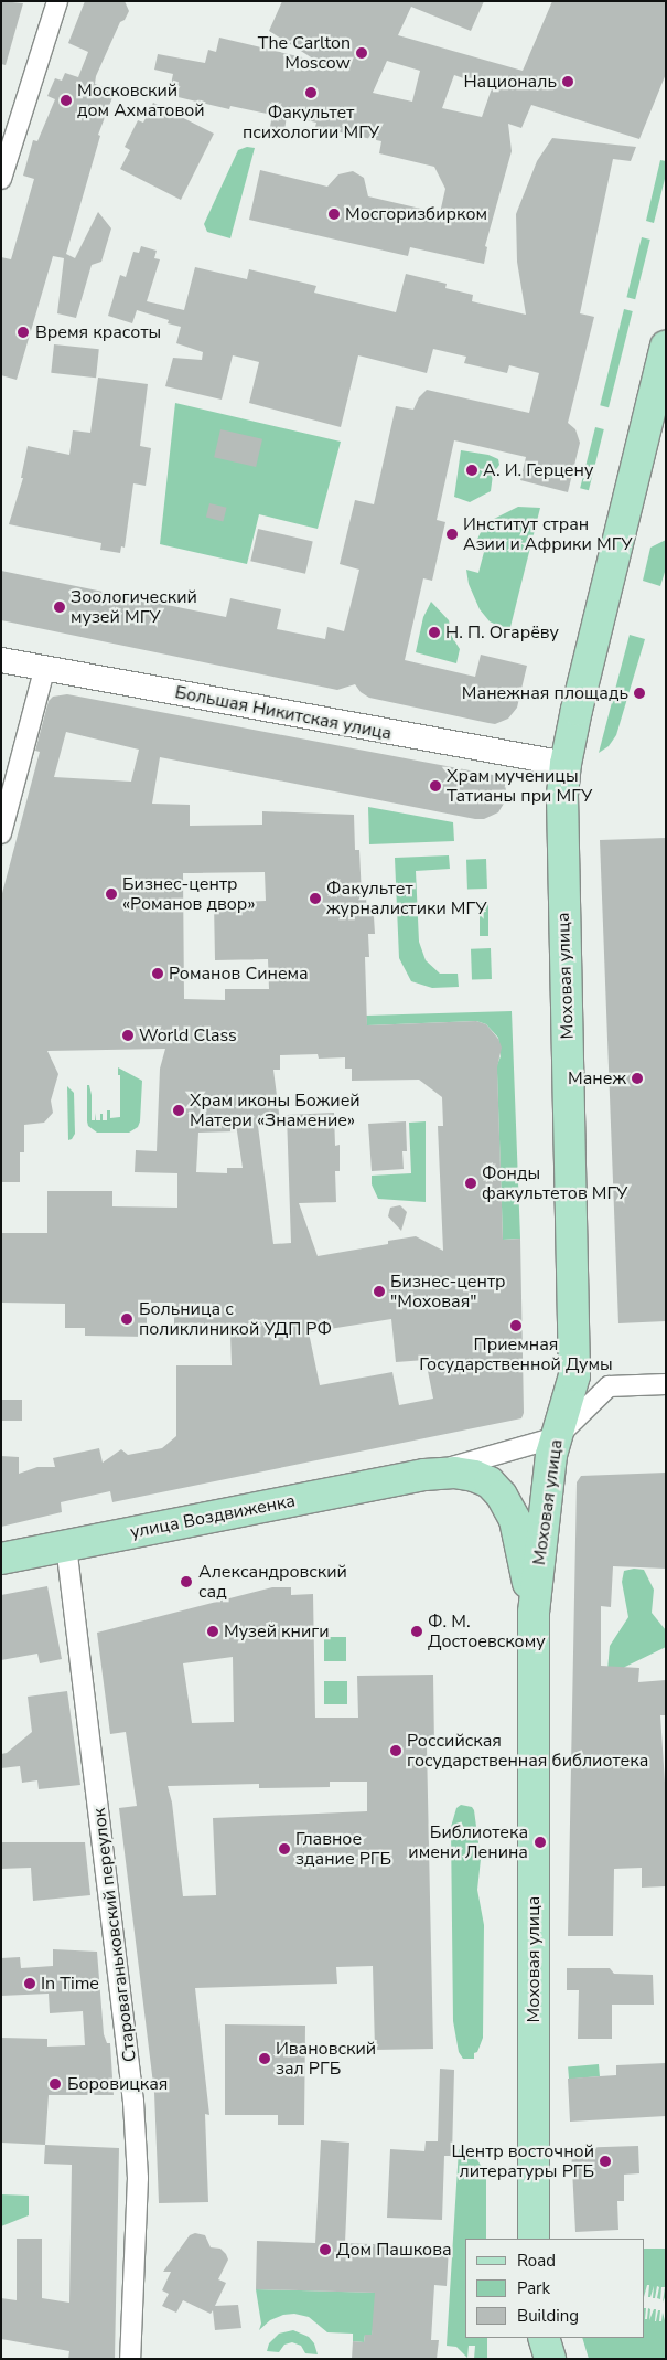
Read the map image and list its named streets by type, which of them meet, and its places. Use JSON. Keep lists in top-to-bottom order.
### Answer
{
  "streets": {
    "main road": ["Моховая улица", "улица Воздвиженка"],
    "street": ["Большая Никитская улица", "Староваганьковский переулок"]
  },
  "crossings": [
    ["Большая Никитская улица", "Моховая улица"],
    ["Моховая улица", "улица Воздвиженка"],
    ["улица Воздвиженка", "Староваганьковский переулок"]
  ],
  "places": [
    "The Carlton Moscow",
    "Националь",
    "Факультет психологии МГУ",
    "Московский дом Ахматовой",
    "Мосгоризбирком",
    "Время красоты",
    "А. И. Герцену",
    "Институт стран Азии и Африки МГУ",
    "Зоологический музей МГУ",
    "Н. П. Огарёву",
    "Манежная площадь",
    "Храм мученицы Татианы при МГУ",
    "Бизнес-центр «Романов двор»",
    "Факультет журналистики МГУ",
    "Романов Синема",
    "World Class",
    "Манеж",
    "Храм иконы Божией Матери «Знамение»",
    "Фонды факультетов МГУ",
    "Бизнес-центр \"Моховая\"",
    "Больница с поликлиникой УДП РФ",
    "Приемная Государственной Думы",
    "Александровский сад",
    "Музей книги",
    "Ф. М. Достоевскому",
    "Российская государственная библиотека",
    "Библиотека имени Ленина",
    "Главное здание РГБ",
    "In Time",
    "Ивановский зал РГБ",
    "Боровицкая",
    "Центр восточной литературы РГБ",
    "Дом Пашкова"
  ],
  "legend": ["Road", "Park", "Building"]
}
